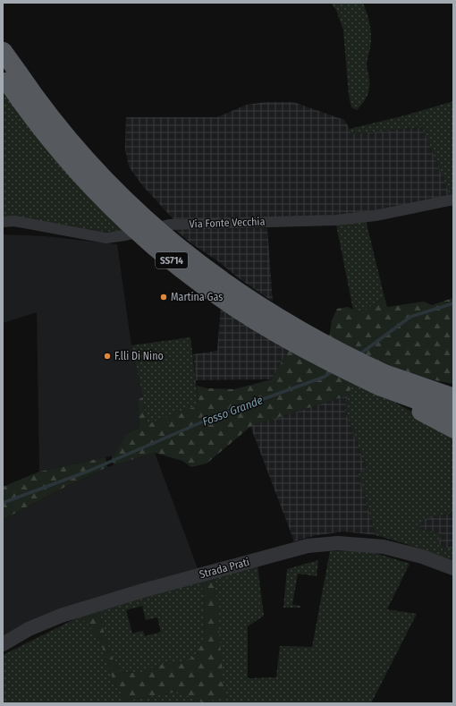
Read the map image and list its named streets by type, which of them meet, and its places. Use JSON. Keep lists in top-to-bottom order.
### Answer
{
  "streets": {
    "highway": ["SS714"],
    "street": ["Via Fonte Vecchia", "Strada Prati"]
  },
  "water": ["Fosso Grande"],
  "places": ["Martina Gas", "F.lli Di Nino"]
}
